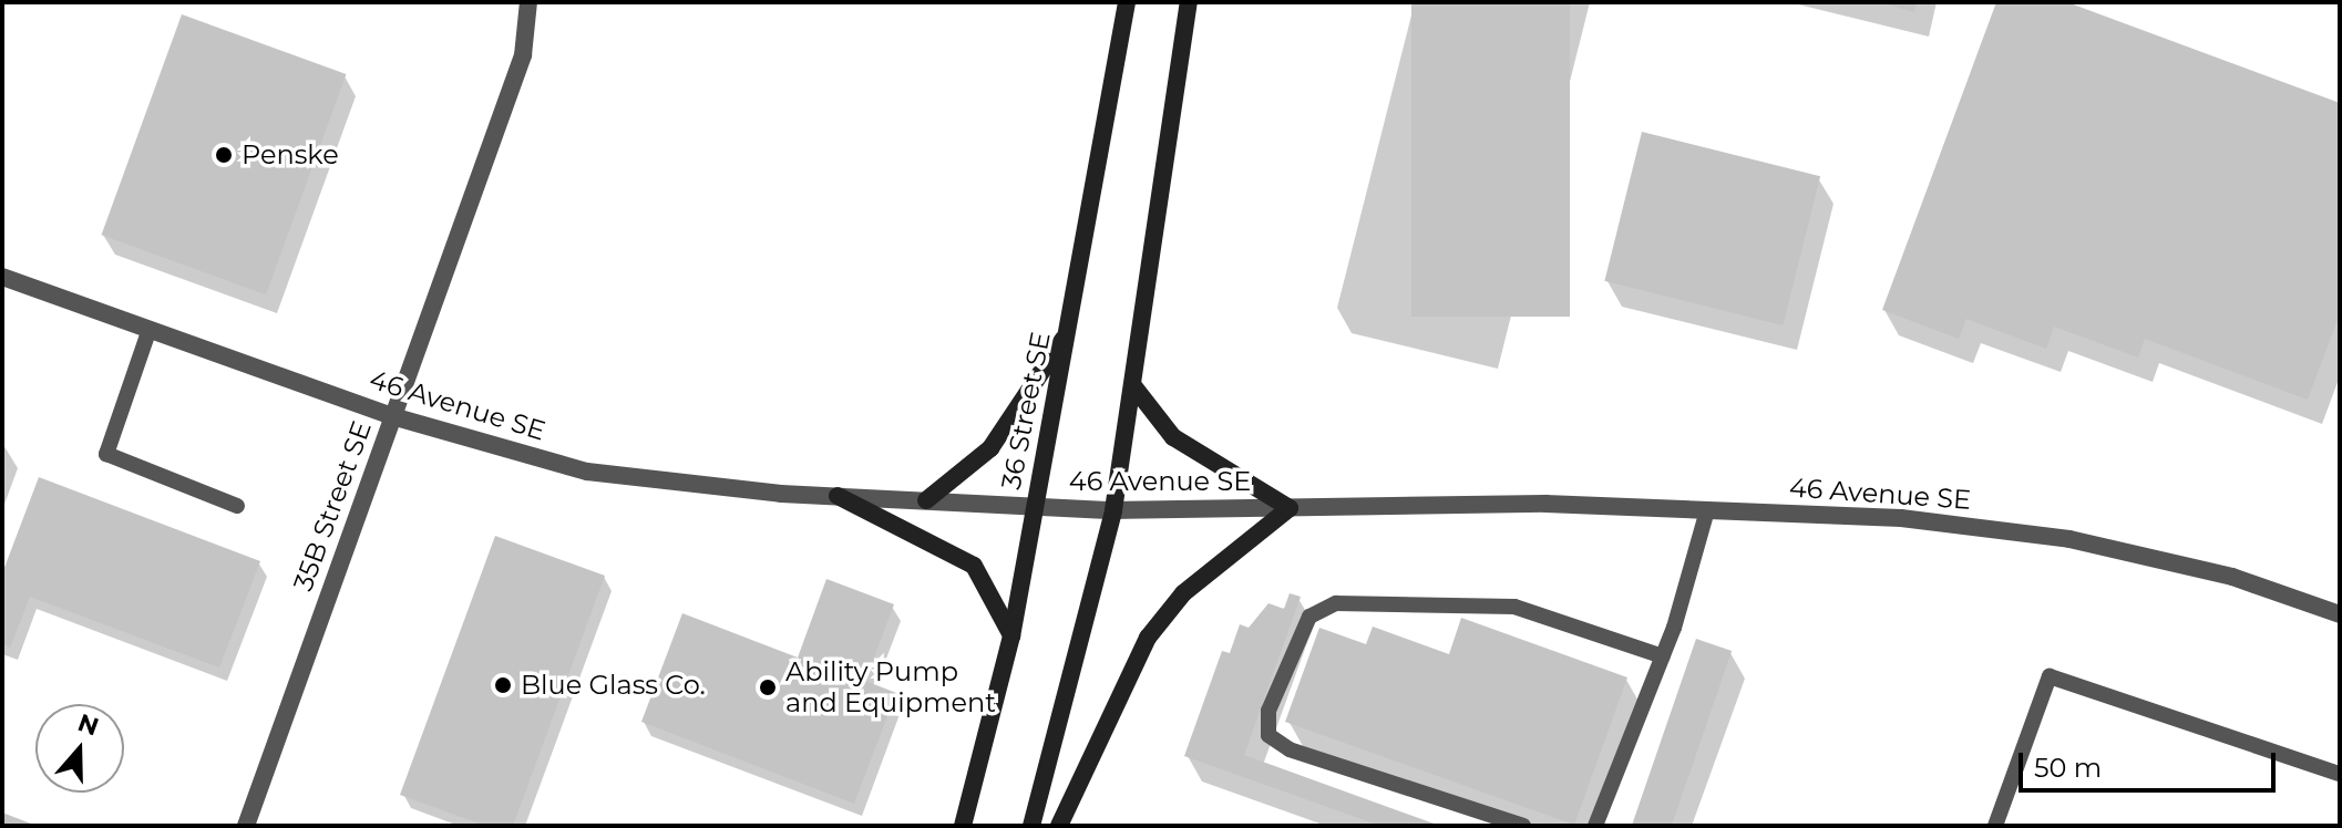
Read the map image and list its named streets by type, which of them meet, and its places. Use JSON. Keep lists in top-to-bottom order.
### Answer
{
  "streets": {
    "street": ["46 Avenue SE", "36 Street SE", "35B Street SE"]
  },
  "crossings": [
    ["46 Avenue SE", "36 Street SE"],
    ["46 Avenue SE", "35B Street SE"]
  ],
  "places": ["Penske", "Blue Glass Co.", "Ability Pump and Equipment"],
  "scale_bar": "50 m",
  "north": "top"
}
